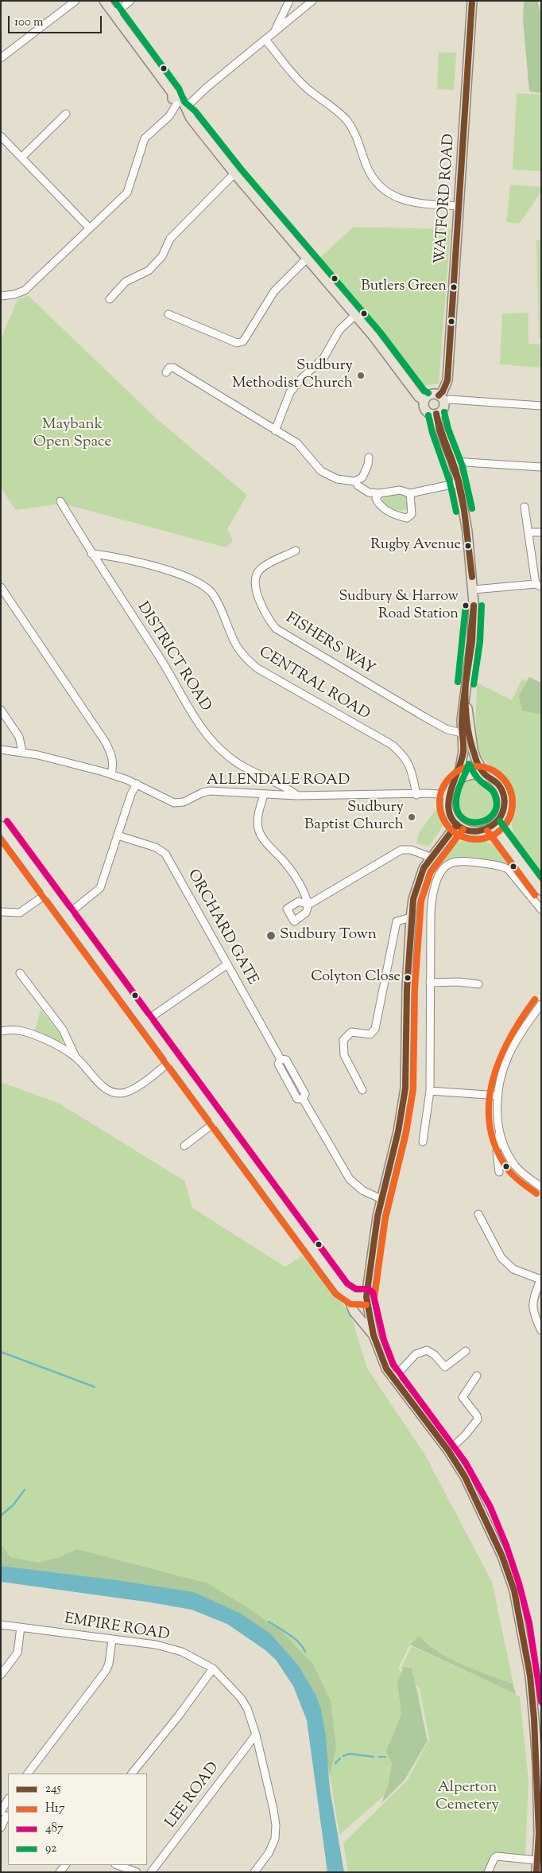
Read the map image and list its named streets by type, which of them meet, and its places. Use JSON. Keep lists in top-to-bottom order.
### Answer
{
  "streets": {
    "main road": ["WATFORD ROAD"],
    "street": [
      "FISHERS WAY",
      "DISTRICT ROAD",
      "CENTRAL ROAD",
      "ALLENDALE ROAD",
      "ORCHARD GATE",
      "EMPIRE ROAD",
      "LEE ROAD"
    ]
  },
  "crossings": [
    ["DISTRICT ROAD", "CENTRAL ROAD"],
    ["DISTRICT ROAD", "ALLENDALE ROAD"],
    ["CENTRAL ROAD", "ALLENDALE ROAD"],
    ["EMPIRE ROAD", "LEE ROAD"]
  ],
  "parks": ["Maybank Open Space", "Alperton Cemetery"],
  "places": [
    "Butlers Green",
    "Sudbury Methodist Church",
    "Rugby Avenue",
    "Sudbury & Harrow Road Station",
    "Sudbury Baptist Church",
    "Sudbury Town",
    "Colyton Close"
  ],
  "lines": [
    "transit line 245",
    "transit line 92",
    "transit line H17",
    "transit line 487"
  ],
  "legend": [
    "245",
    "H17",
    "487",
    "92"
  ],
  "scale_bar": "100 m"
}
